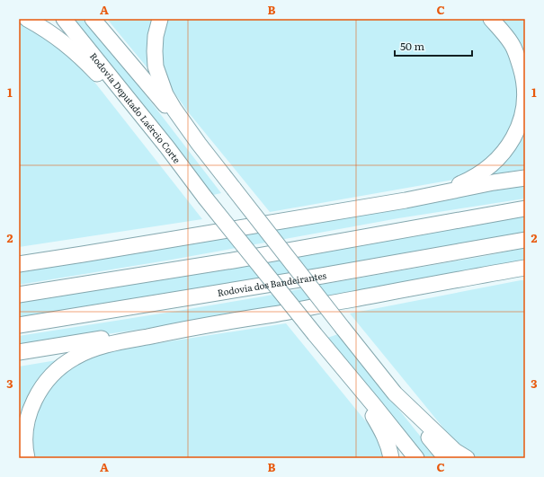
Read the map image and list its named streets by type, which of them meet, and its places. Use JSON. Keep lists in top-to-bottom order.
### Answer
{
  "streets": {
    "highway": ["Rodovia Deputado Laércio Corte", "Rodovia dos Bandeirantes"]
  },
  "scale_bar": "50 m",
  "grid": {
    "columns": ["A", "B", "C"],
    "rows": ["1", "2", "3"]
  }
}
